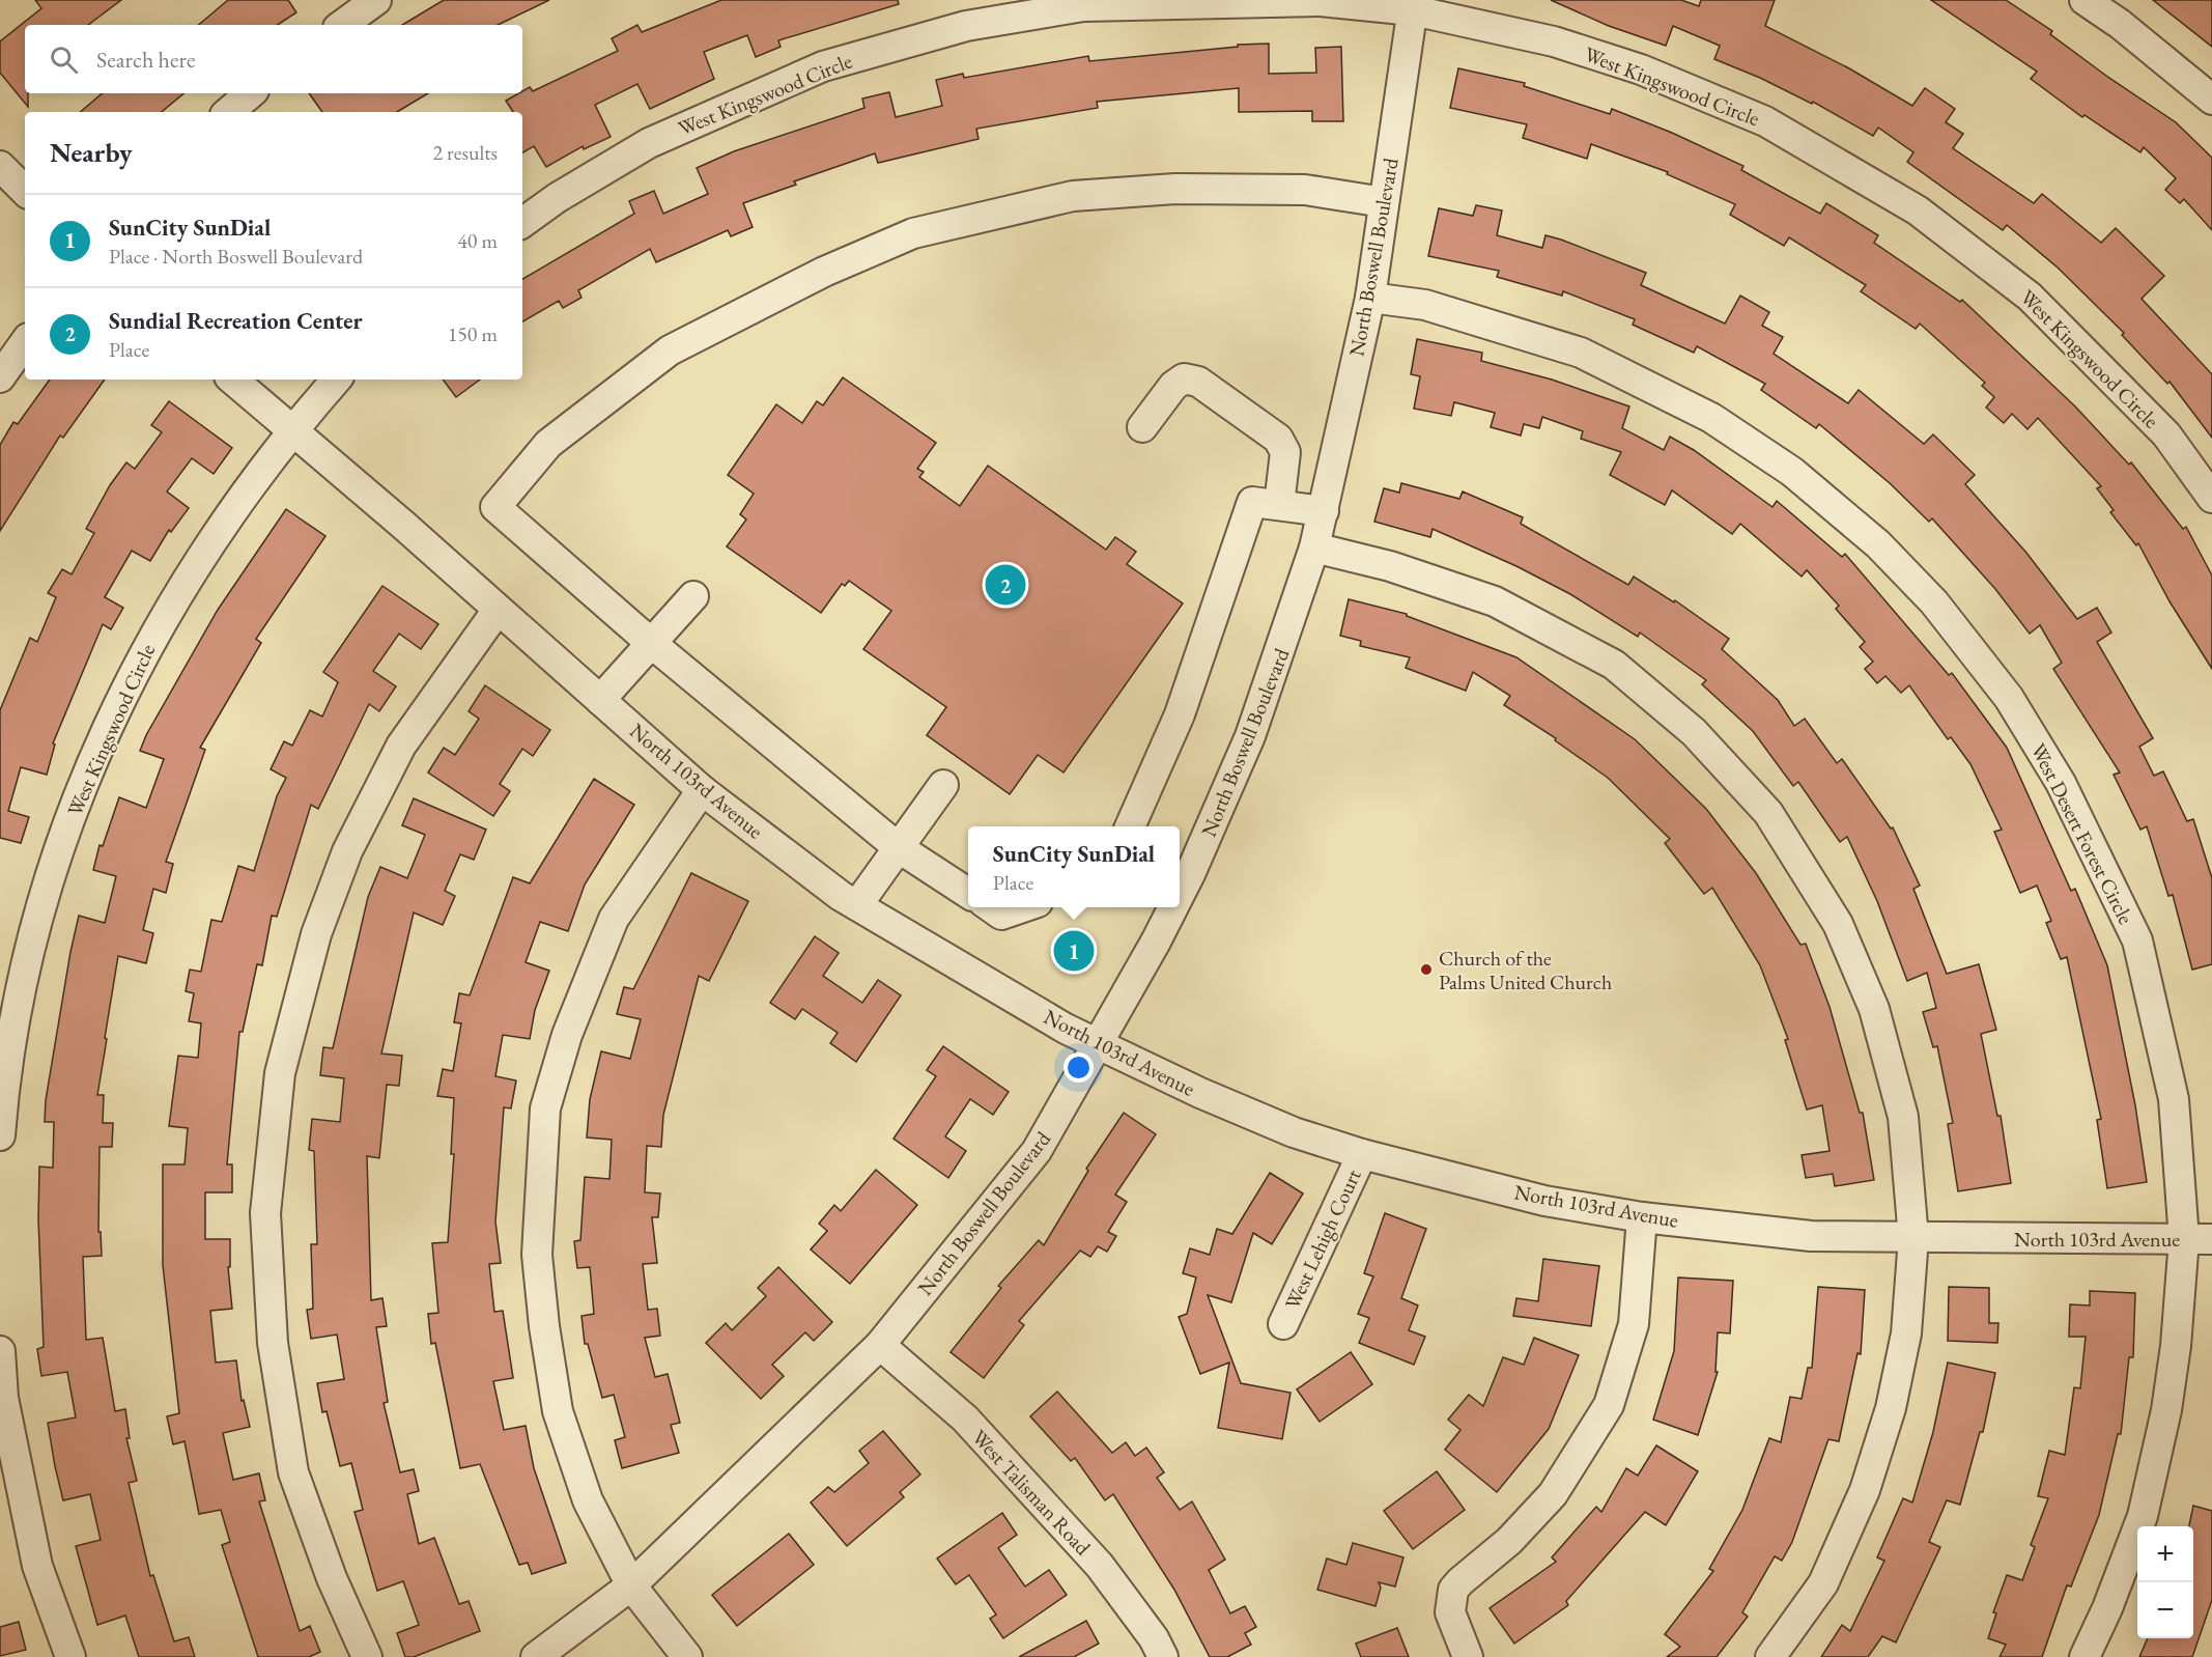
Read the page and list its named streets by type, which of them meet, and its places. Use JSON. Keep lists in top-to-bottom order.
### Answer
{
  "streets": {
    "street": [
      "West Kingswood Circle",
      "North Boswell Boulevard",
      "North 103rd Avenue",
      "West Desert Forest Circle",
      "West Lehigh Court",
      "West Talisman Road"
    ]
  },
  "crossings": [
    ["West Kingswood Circle", "North Boswell Boulevard"],
    ["West Kingswood Circle", "North 103rd Avenue"],
    ["North Boswell Boulevard", "North 103rd Avenue"],
    ["North Boswell Boulevard", "West Desert Forest Circle"],
    ["North Boswell Boulevard", "West Talisman Road"],
    ["North 103rd Avenue", "West Desert Forest Circle"],
    ["North 103rd Avenue", "West Lehigh Court"]
  ],
  "places": ["Church of the Palms United Church"],
  "page": {
    "search": "Search here",
    "heading": ["Nearby", "2 results"],
    "list": [
      {
        "mark": "1",
        "name": "SunCity SunDial",
        "note": "Place · North Boswell Boulevard",
        "value": "40 m"
      },
      {
        "mark": "2",
        "name": "Sundial Recreation Center",
        "note": "Place",
        "value": "150 m"
      }
    ],
    "pins": ["2", "1"],
    "popup": ["SunCity SunDial", "Place"],
    "map_buttons": ["+", "−"]
  }
}
